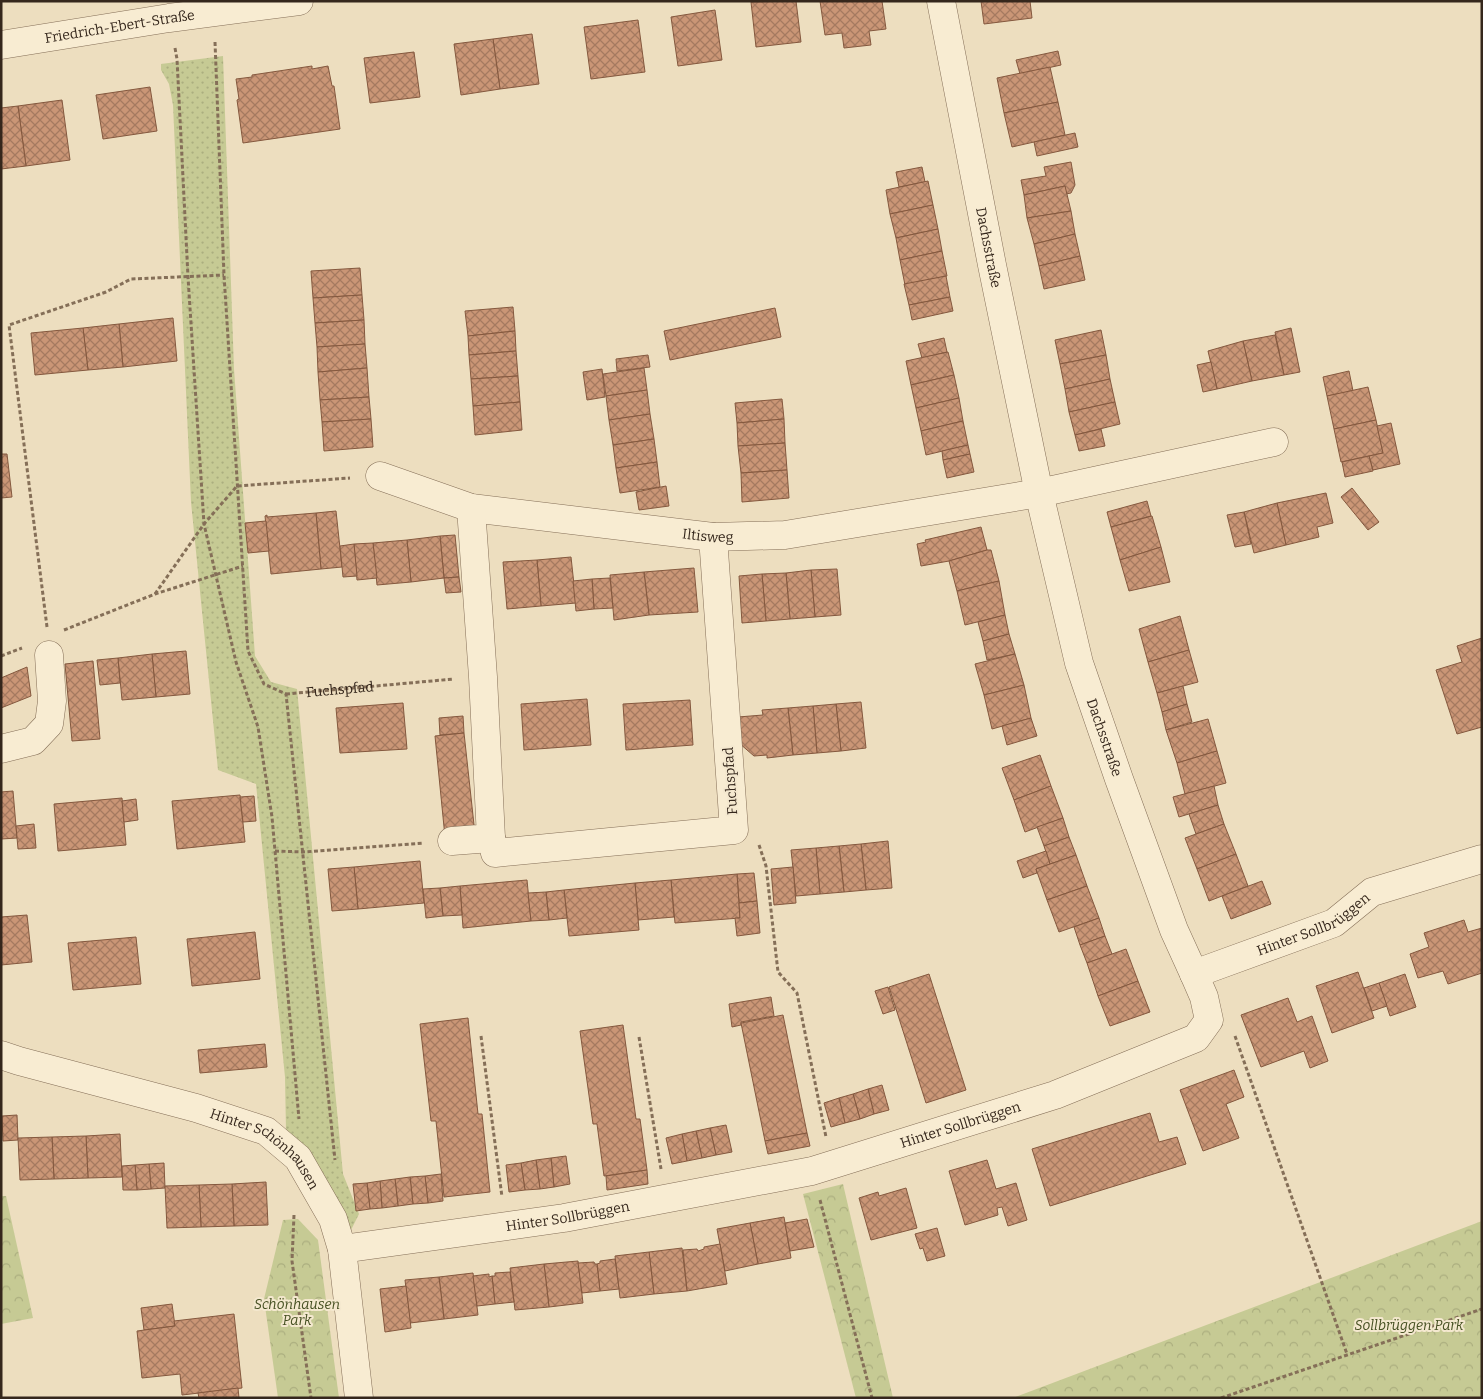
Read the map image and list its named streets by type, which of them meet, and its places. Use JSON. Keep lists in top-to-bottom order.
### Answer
{
  "streets": {
    "street": [
      "Friedrich-Ebert-Straße",
      "Dachsstraße",
      "Iltisweg",
      "Fuchspfad",
      "Hinter Sollbrüggen",
      "Hinter Schönhausen"
    ]
  },
  "crossings": [
    ["Dachsstraße", "Iltisweg"],
    ["Dachsstraße", "Hinter Sollbrüggen"],
    ["Iltisweg", "Fuchspfad"],
    ["Hinter Sollbrüggen", "Hinter Schönhausen"]
  ],
  "parks": ["Schönhausen Park", "Sollbrüggen Park"]
}
